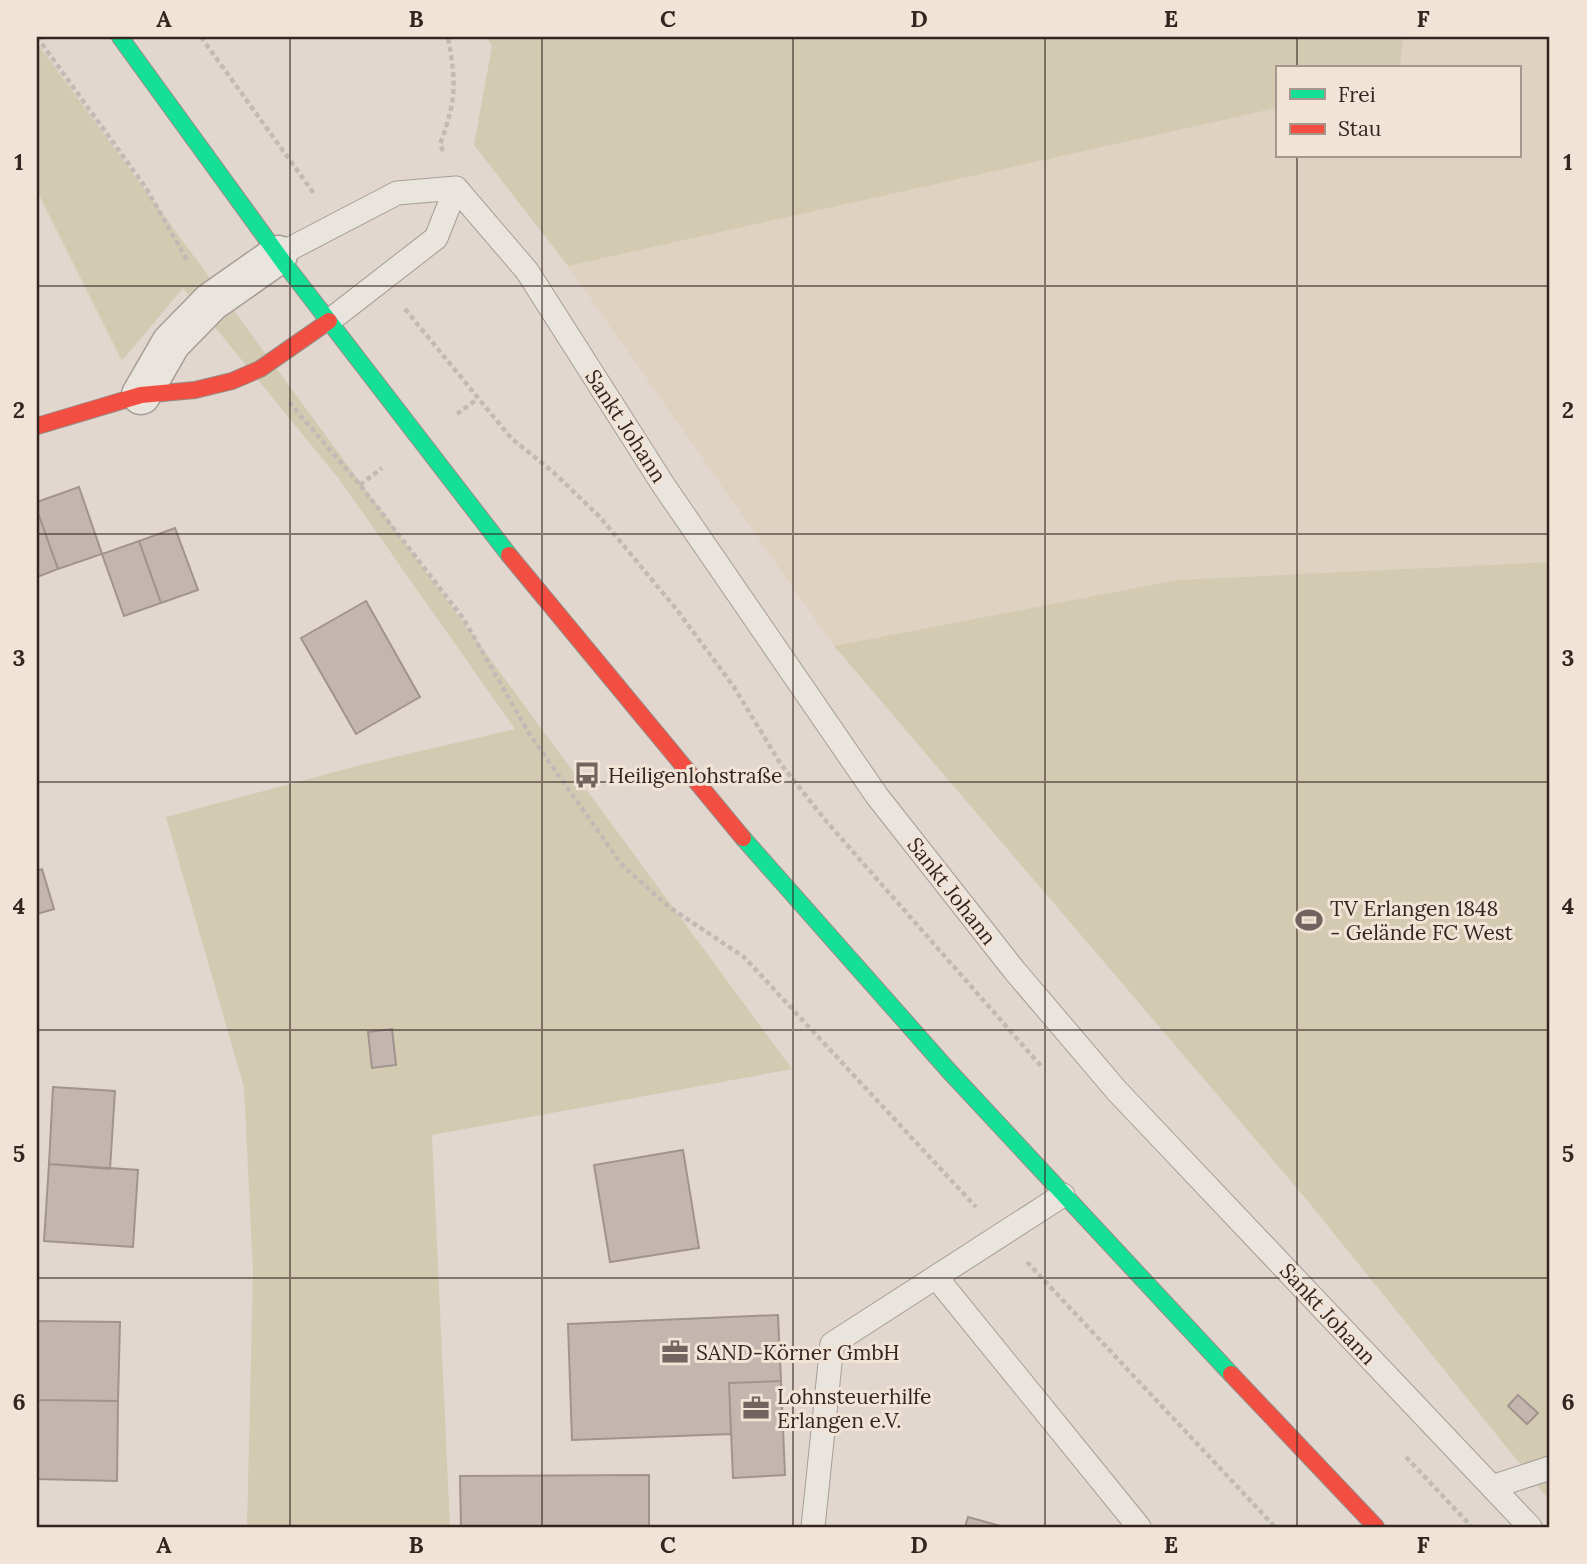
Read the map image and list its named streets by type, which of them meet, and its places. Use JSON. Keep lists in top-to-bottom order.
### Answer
{
  "streets": {
    "lane": ["Sankt Johann"]
  },
  "places": {
    "bus stop": ["Heiligenlohstraße"],
    "sports": ["TV Erlangen 1848 - Gelände FC West"],
    "office": ["SAND-Körner GmbH", "Lohnsteuerhilfe Erlangen e.V."]
  },
  "legend": ["Frei", "Stau"],
  "grid": {
    "columns": [
      "A",
      "B",
      "C",
      "D",
      "E",
      "F"
    ],
    "rows": [
      "1",
      "2",
      "3",
      "4",
      "5",
      "6"
    ]
  }
}
